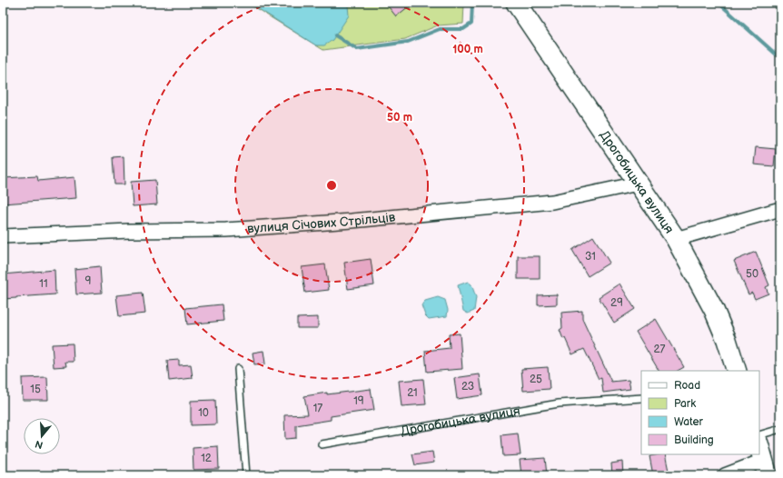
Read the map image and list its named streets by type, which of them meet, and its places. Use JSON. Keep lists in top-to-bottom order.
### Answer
{
  "streets": {
    "main road": ["Дрогобицька вулиця"],
    "street": ["вулиця Січових Стрільців"]
  },
  "crossings": [
    ["Дрогобицька вулиця", "вулиця Січових Стрільців"]
  ],
  "house_numbers": [
    "31",
    "50",
    "9",
    "11",
    "29",
    "27",
    "25",
    "23",
    "15",
    "21",
    "19",
    "17",
    "10",
    "12"
  ],
  "legend": [
    "Road",
    "Park",
    "Water",
    "Building"
  ],
  "north": "bottom",
  "rings": ["100 m", "50 m"]
}
